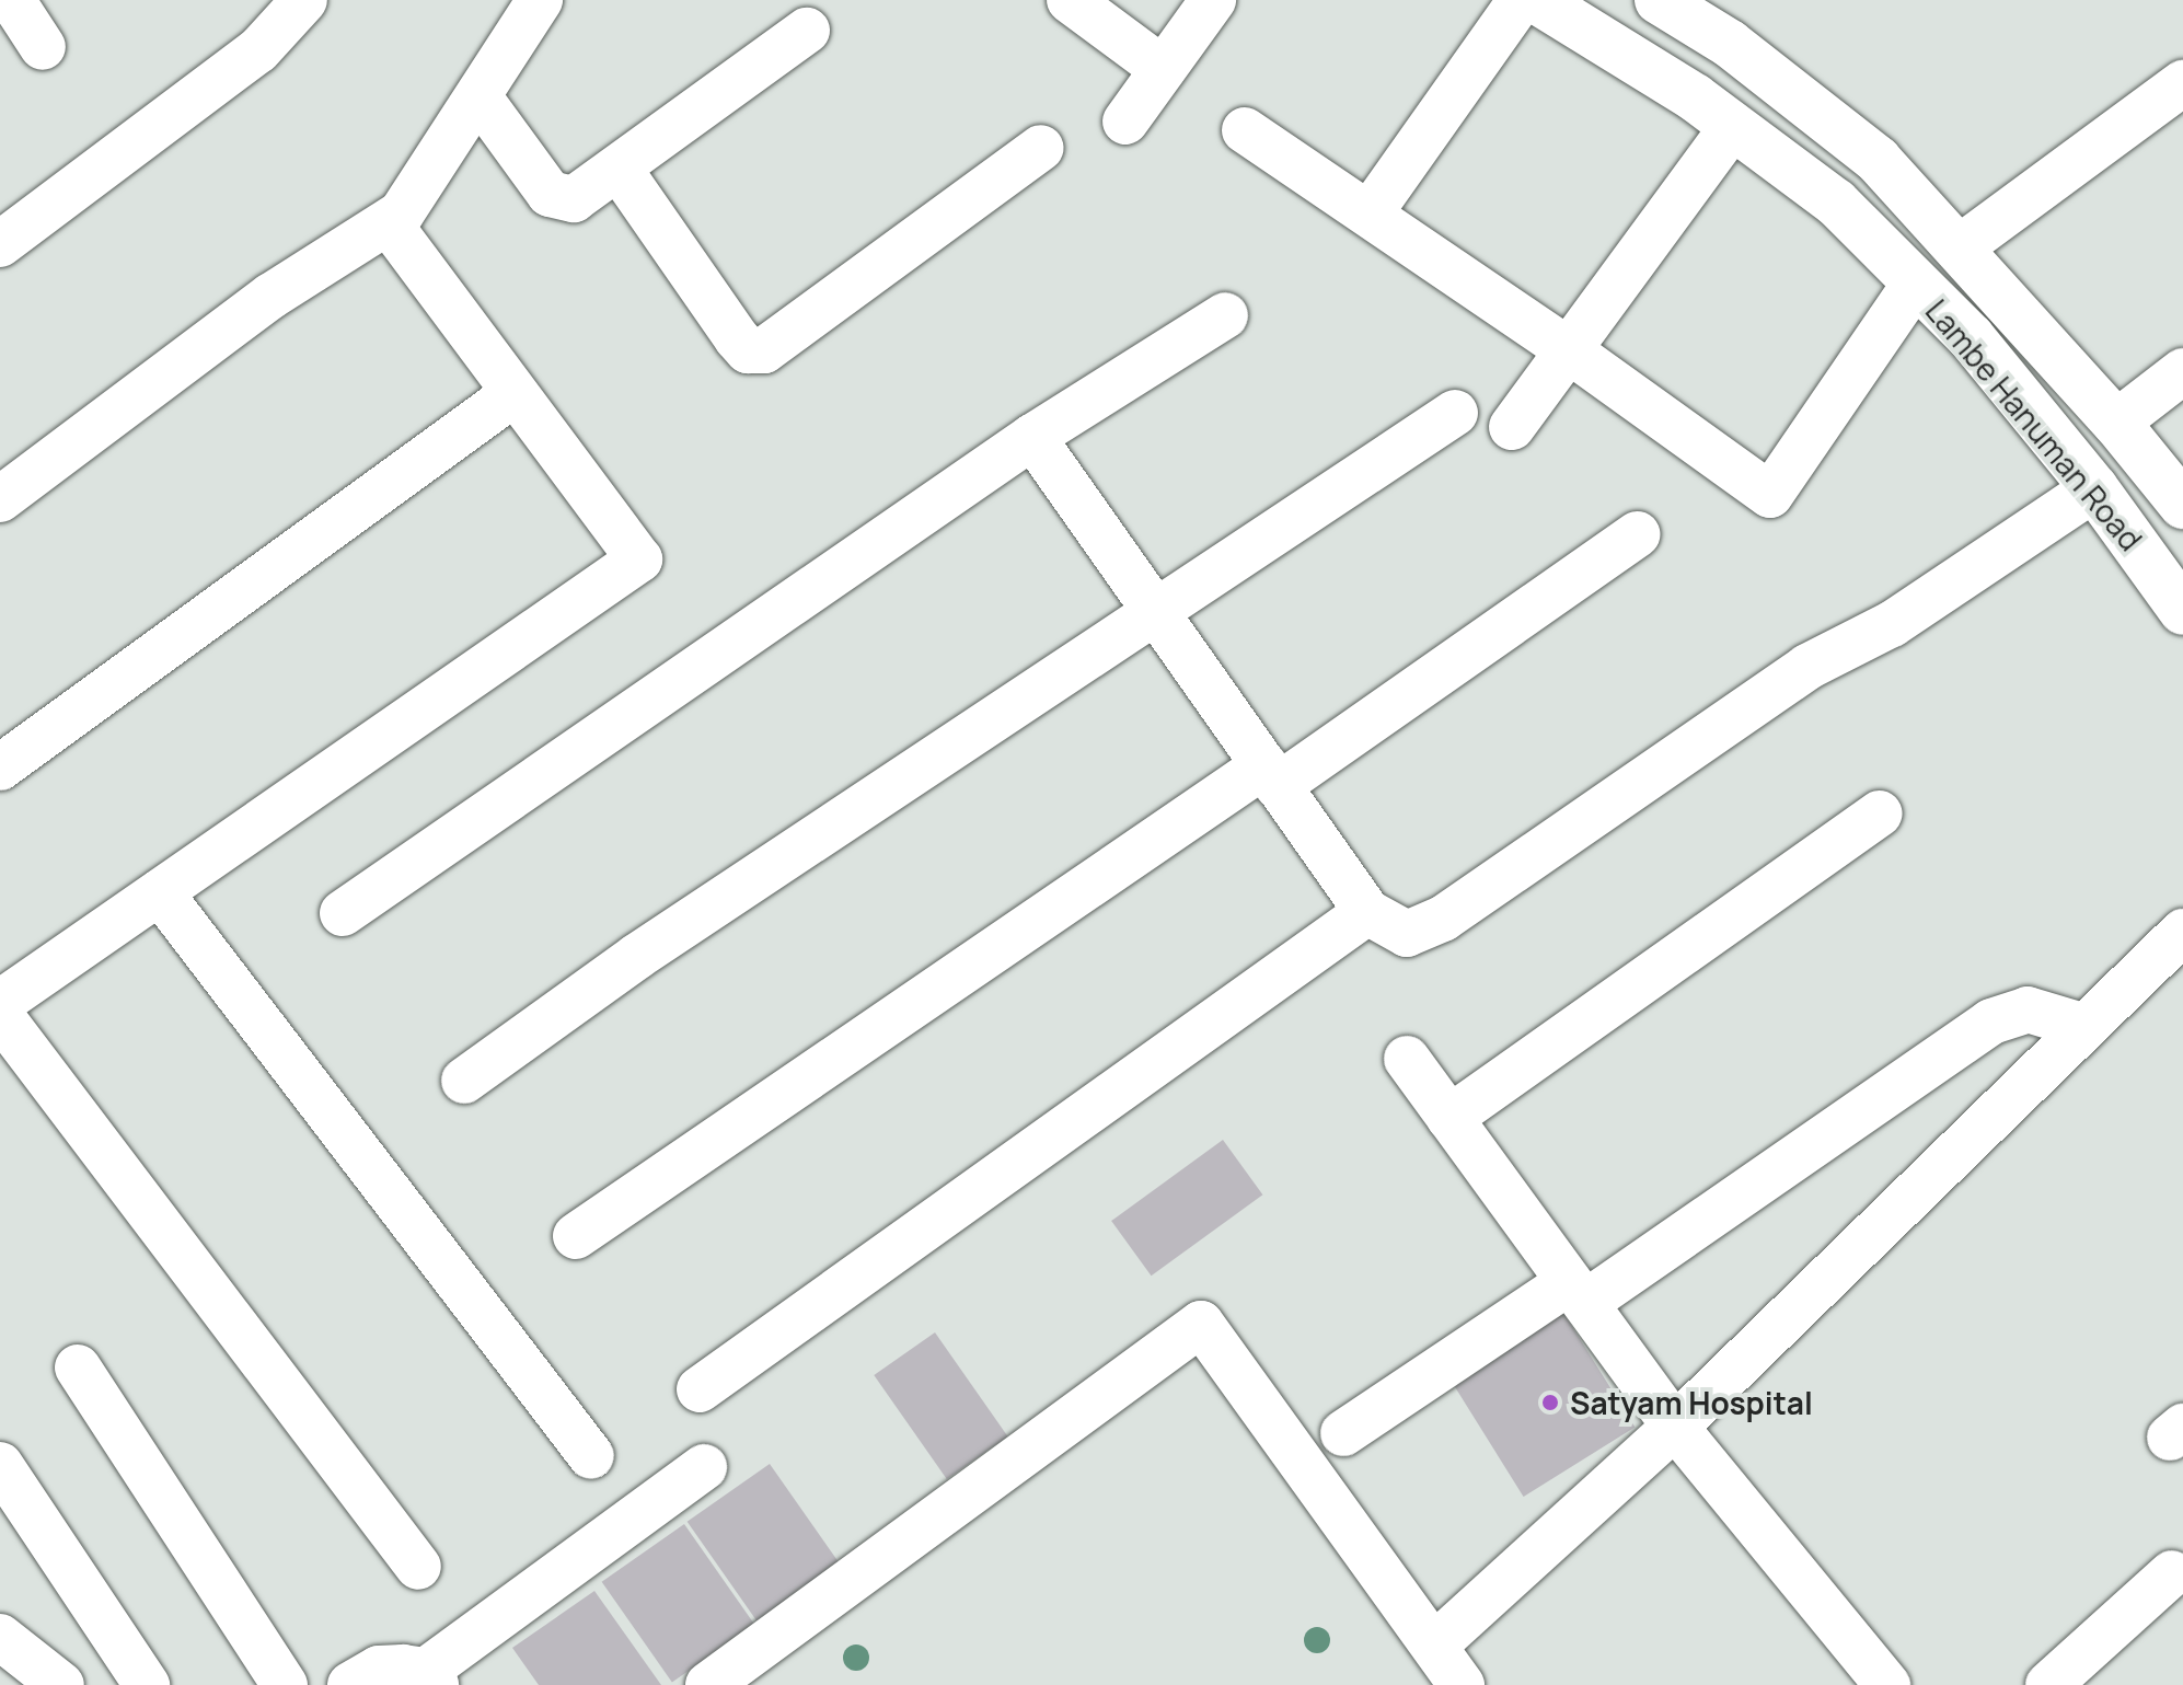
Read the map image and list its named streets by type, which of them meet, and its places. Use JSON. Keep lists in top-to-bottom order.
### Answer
{
  "streets": {
    "main road": ["Lambe Hanuman Road"]
  },
  "places": ["Satyam Hospital"]
}
